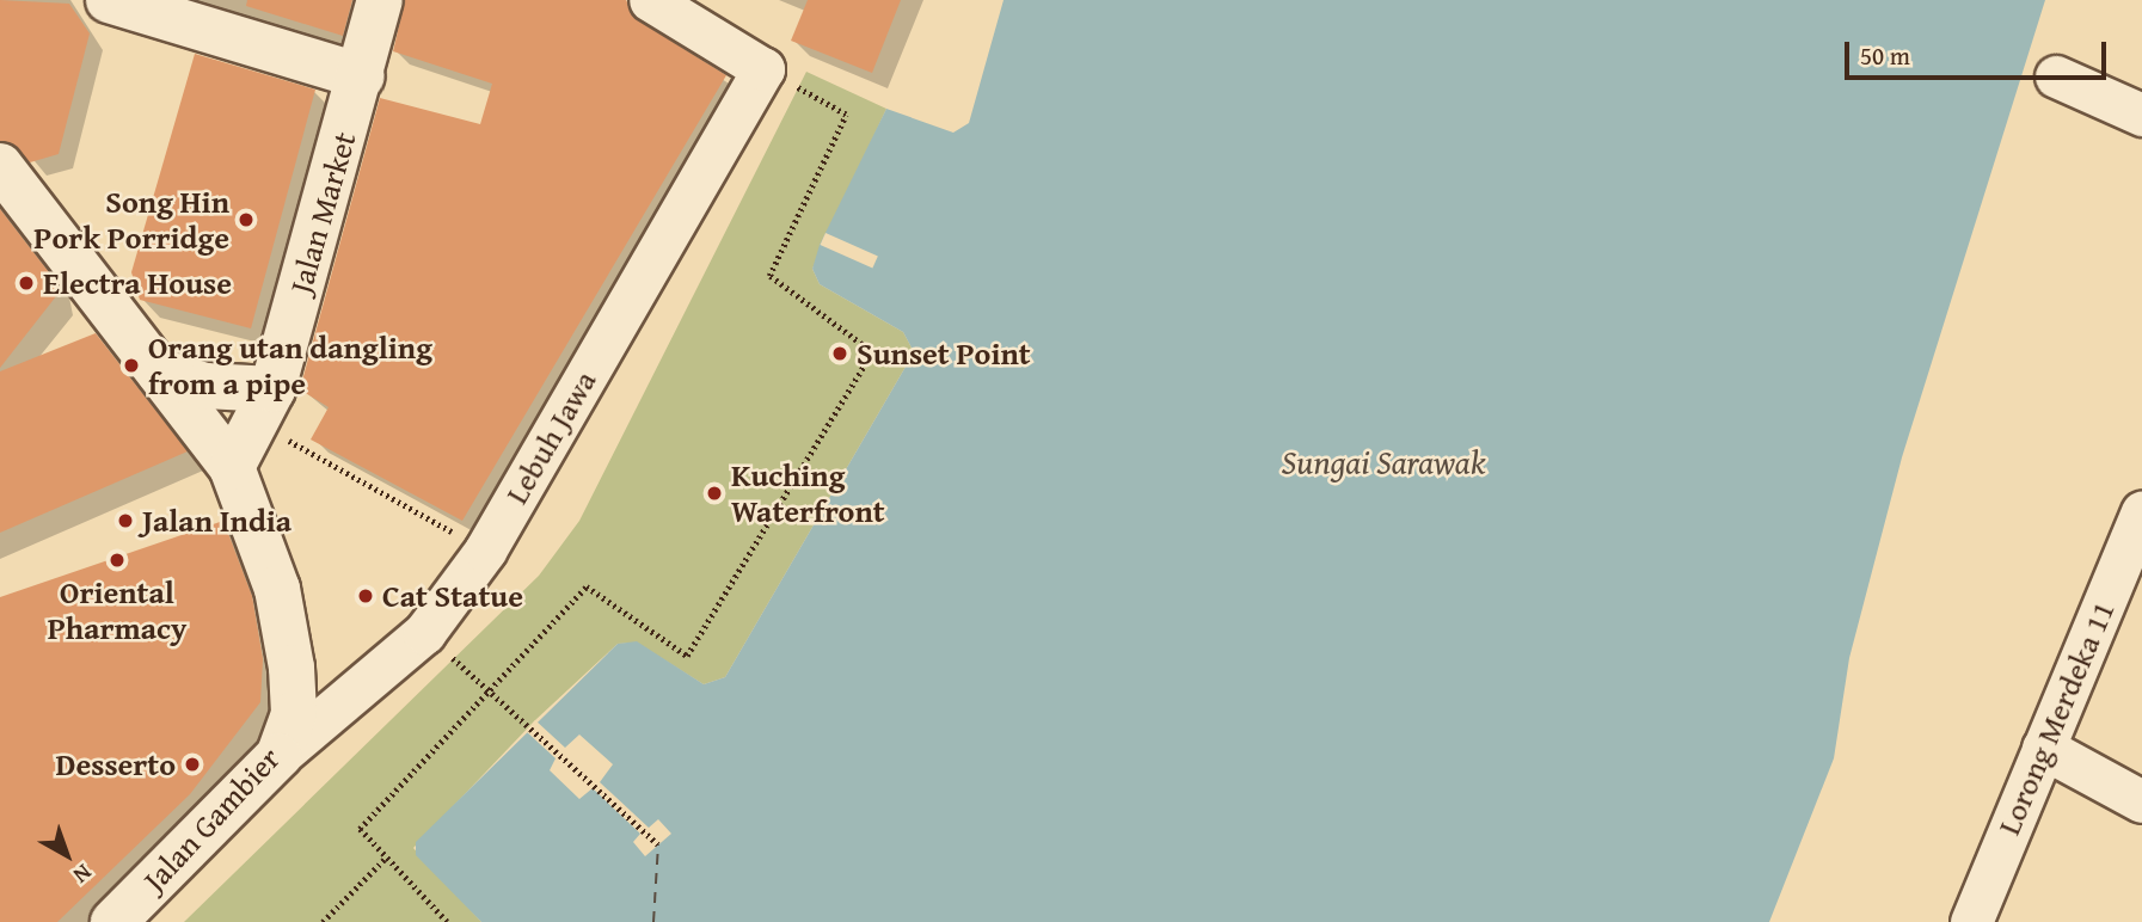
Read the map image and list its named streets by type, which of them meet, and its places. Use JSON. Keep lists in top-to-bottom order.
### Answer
{
  "streets": {
    "main road": ["Jalan Market", "Jalan Gambier"],
    "street": ["Lebuh Jawa", "Lorong Merdeka 11"]
  },
  "crossings": [
    ["Jalan Market", "Jalan Gambier"],
    ["Lebuh Jawa", "Jalan Gambier"]
  ],
  "water": ["Sungai Sarawak"],
  "places": [
    "Song Hin Pork Porridge",
    "Electra House",
    "Sunset Point",
    "Orang utan dangling from a pipe",
    "Kuching Waterfront",
    "Jalan India",
    "Oriental Pharmacy",
    "Cat Statue",
    "Desserto"
  ],
  "scale_bar": "50 m",
  "north": "bottom right"
}
